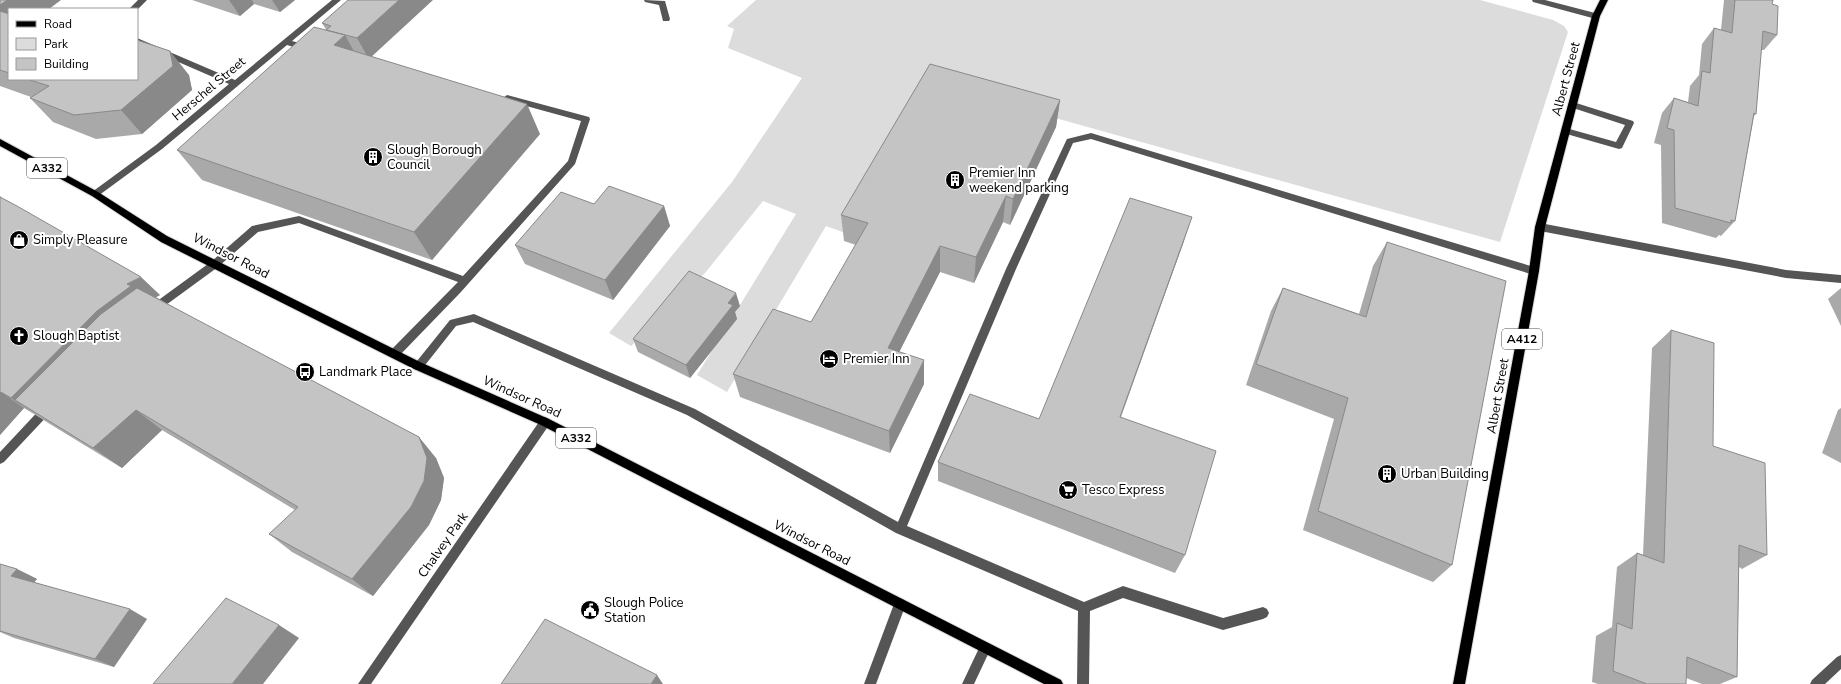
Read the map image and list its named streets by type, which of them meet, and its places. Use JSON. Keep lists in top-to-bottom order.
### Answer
{
  "streets": {
    "main road": [
      "Albert Street",
      "A332",
      "Windsor Road",
      "A412"
    ],
    "street": ["Herschel Street", "Chalvey Park"]
  },
  "crossings": [
    ["Herschel Street", "Windsor Road"],
    ["Windsor Road", "Chalvey Park"]
  ],
  "places": {
    "building": ["Slough Borough Council", "Premier Inn weekend parking", "Urban Building"],
    "shop": ["Simply Pleasure"],
    "church": ["Slough Baptist"],
    "hotel": ["Premier Inn"],
    "bus stop": ["Landmark Place"],
    "supermarket": ["Tesco Express"],
    "public building": ["Slough Police Station"]
  },
  "legend": ["Road", "Park", "Building"]
}
